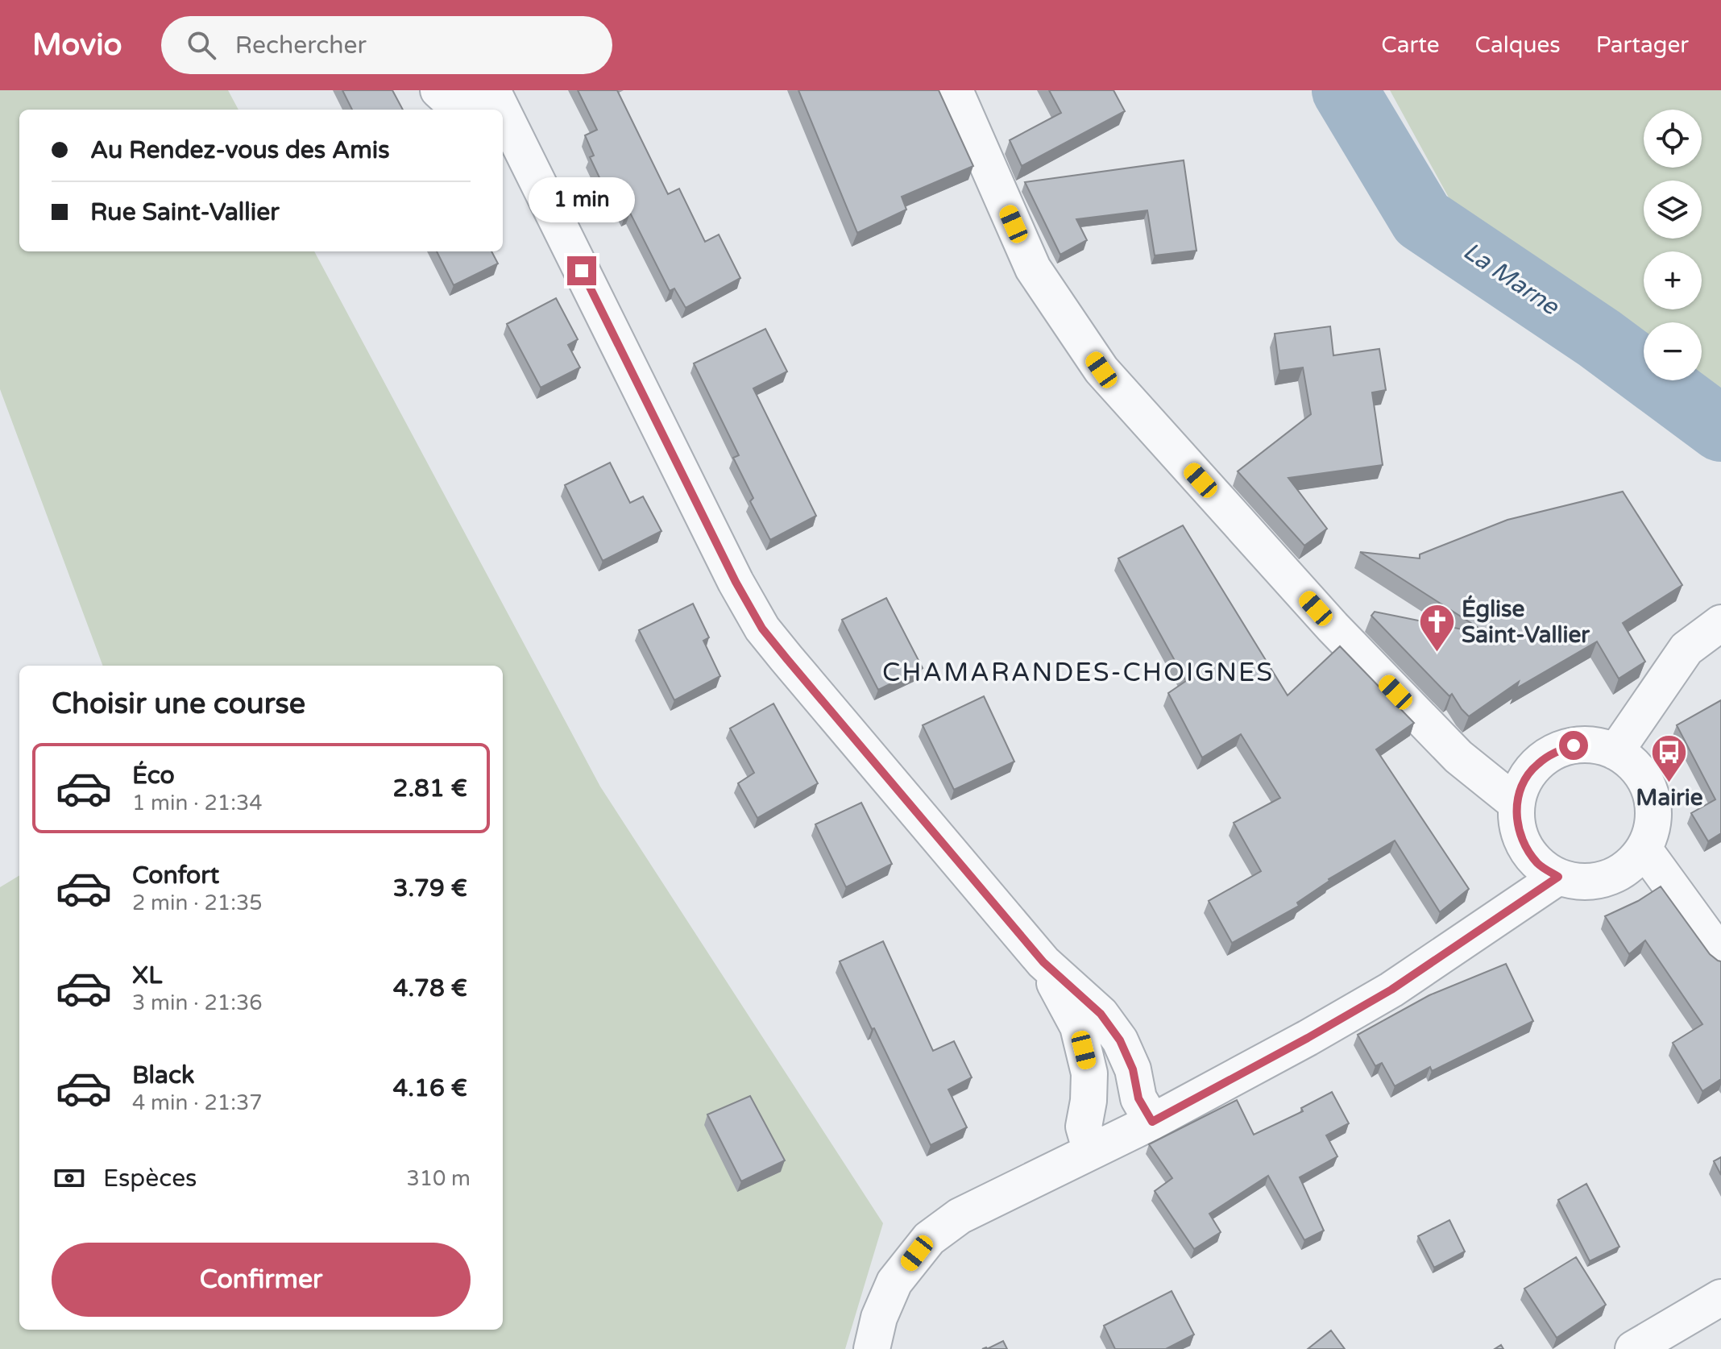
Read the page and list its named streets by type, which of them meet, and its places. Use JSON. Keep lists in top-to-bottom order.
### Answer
{
  "districts": ["CHAMARANDES-CHOIGNES"],
  "water": ["La Marne"],
  "places": {
    "church": ["Église Saint-Vallier"],
    "bus stop": ["Mairie"]
  },
  "page": {
    "header": "Movio",
    "search": "Rechercher",
    "nav": ["Carte", "Calques", "Partager"],
    "map_buttons": ["+", "−"],
    "banner": ["Au Rendez-vous des Amis", "Rue Saint-Vallier"],
    "bubble": "1 min",
    "heading": "Choisir une course",
    "list": [
      {
        "name": "Éco",
        "note": "1 min · 21:34",
        "value": "2.81 €"
      },
      {
        "name": "Confort",
        "note": "2 min · 21:35",
        "value": "3.79 €"
      },
      {
        "name": "XL",
        "note": "3 min · 21:36",
        "value": "4.78 €"
      },
      {
        "name": "Black",
        "note": "4 min · 21:37",
        "value": "4.16 €"
      }
    ],
    "pay": ["Espèces", "310 m"],
    "buttons": "Confirmer"
  }
}
